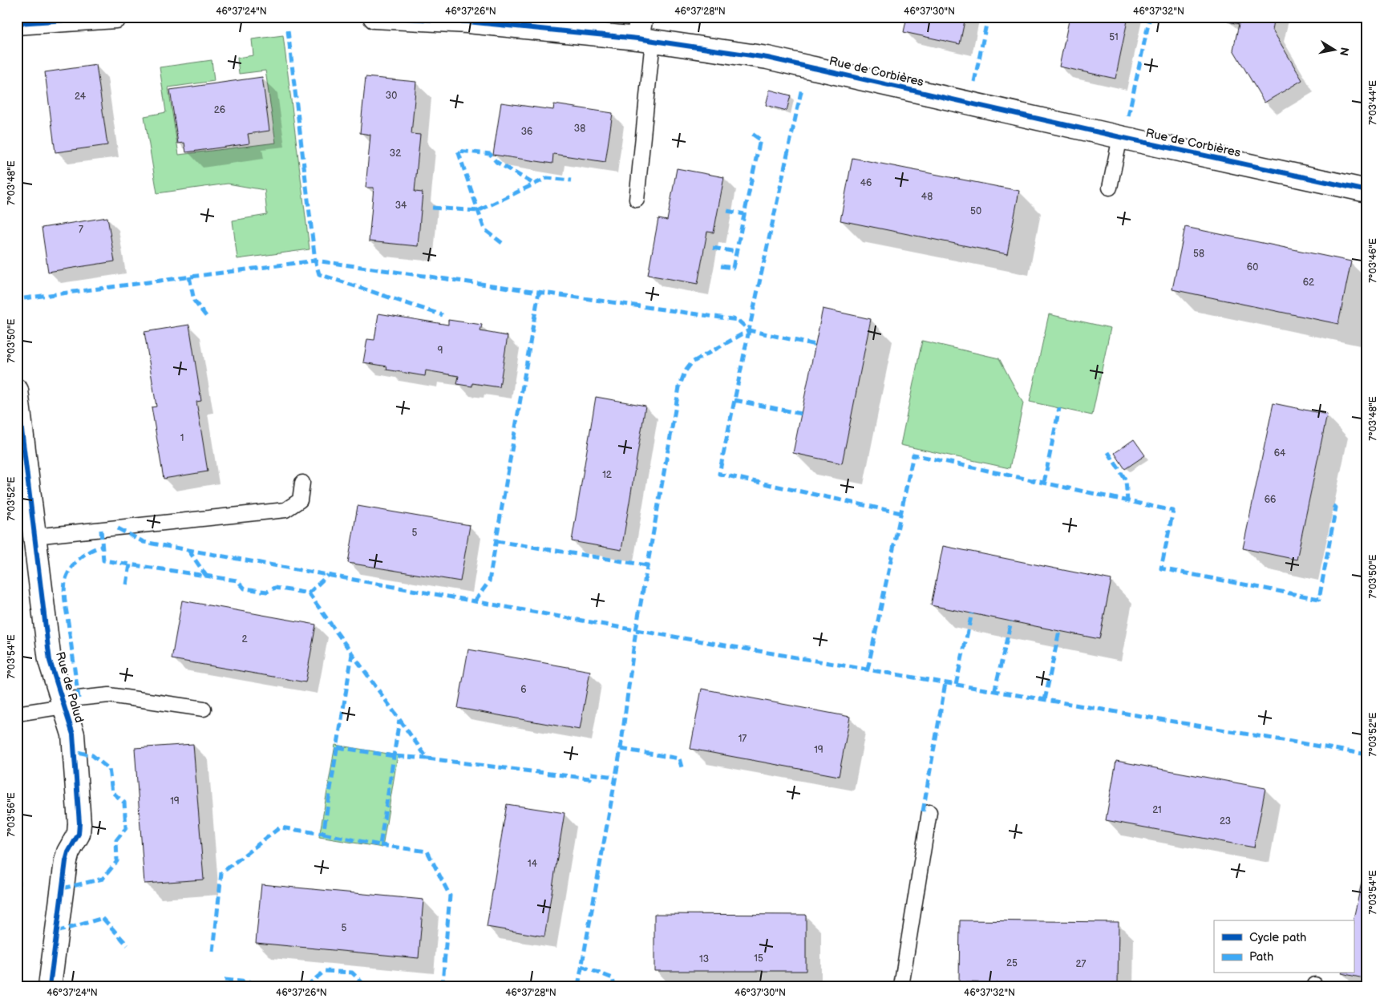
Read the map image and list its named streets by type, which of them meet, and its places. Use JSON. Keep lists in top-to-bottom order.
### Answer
{
  "streets": {
    "street": ["Rue de Corbières", "Rue de Palud"]
  },
  "house_numbers": [
    "51",
    "30",
    "24",
    "26",
    "38",
    "36",
    "32",
    "46",
    "48",
    "34",
    "50",
    "7",
    "58",
    "60",
    "62",
    "9",
    "1",
    "64",
    "12",
    "66",
    "5",
    "2",
    "6",
    "17",
    "19",
    "19",
    "21",
    "23",
    "14",
    "5",
    "15",
    "13",
    "25",
    "27"
  ],
  "legend": ["Cycle path", "Path"],
  "north": "right",
  "coordinates": [
    "46°37'24\"N",
    "46°37'26\"N",
    "46°37'28\"N",
    "46°37'30\"N",
    "46°37'32\"N",
    "7°03'44\"E",
    "7°03'48\"E",
    "7°03'46\"E",
    "7°03'50\"E",
    "7°03'52\"E",
    "7°03'54\"E",
    "7°03'56\"E"
  ]
}
